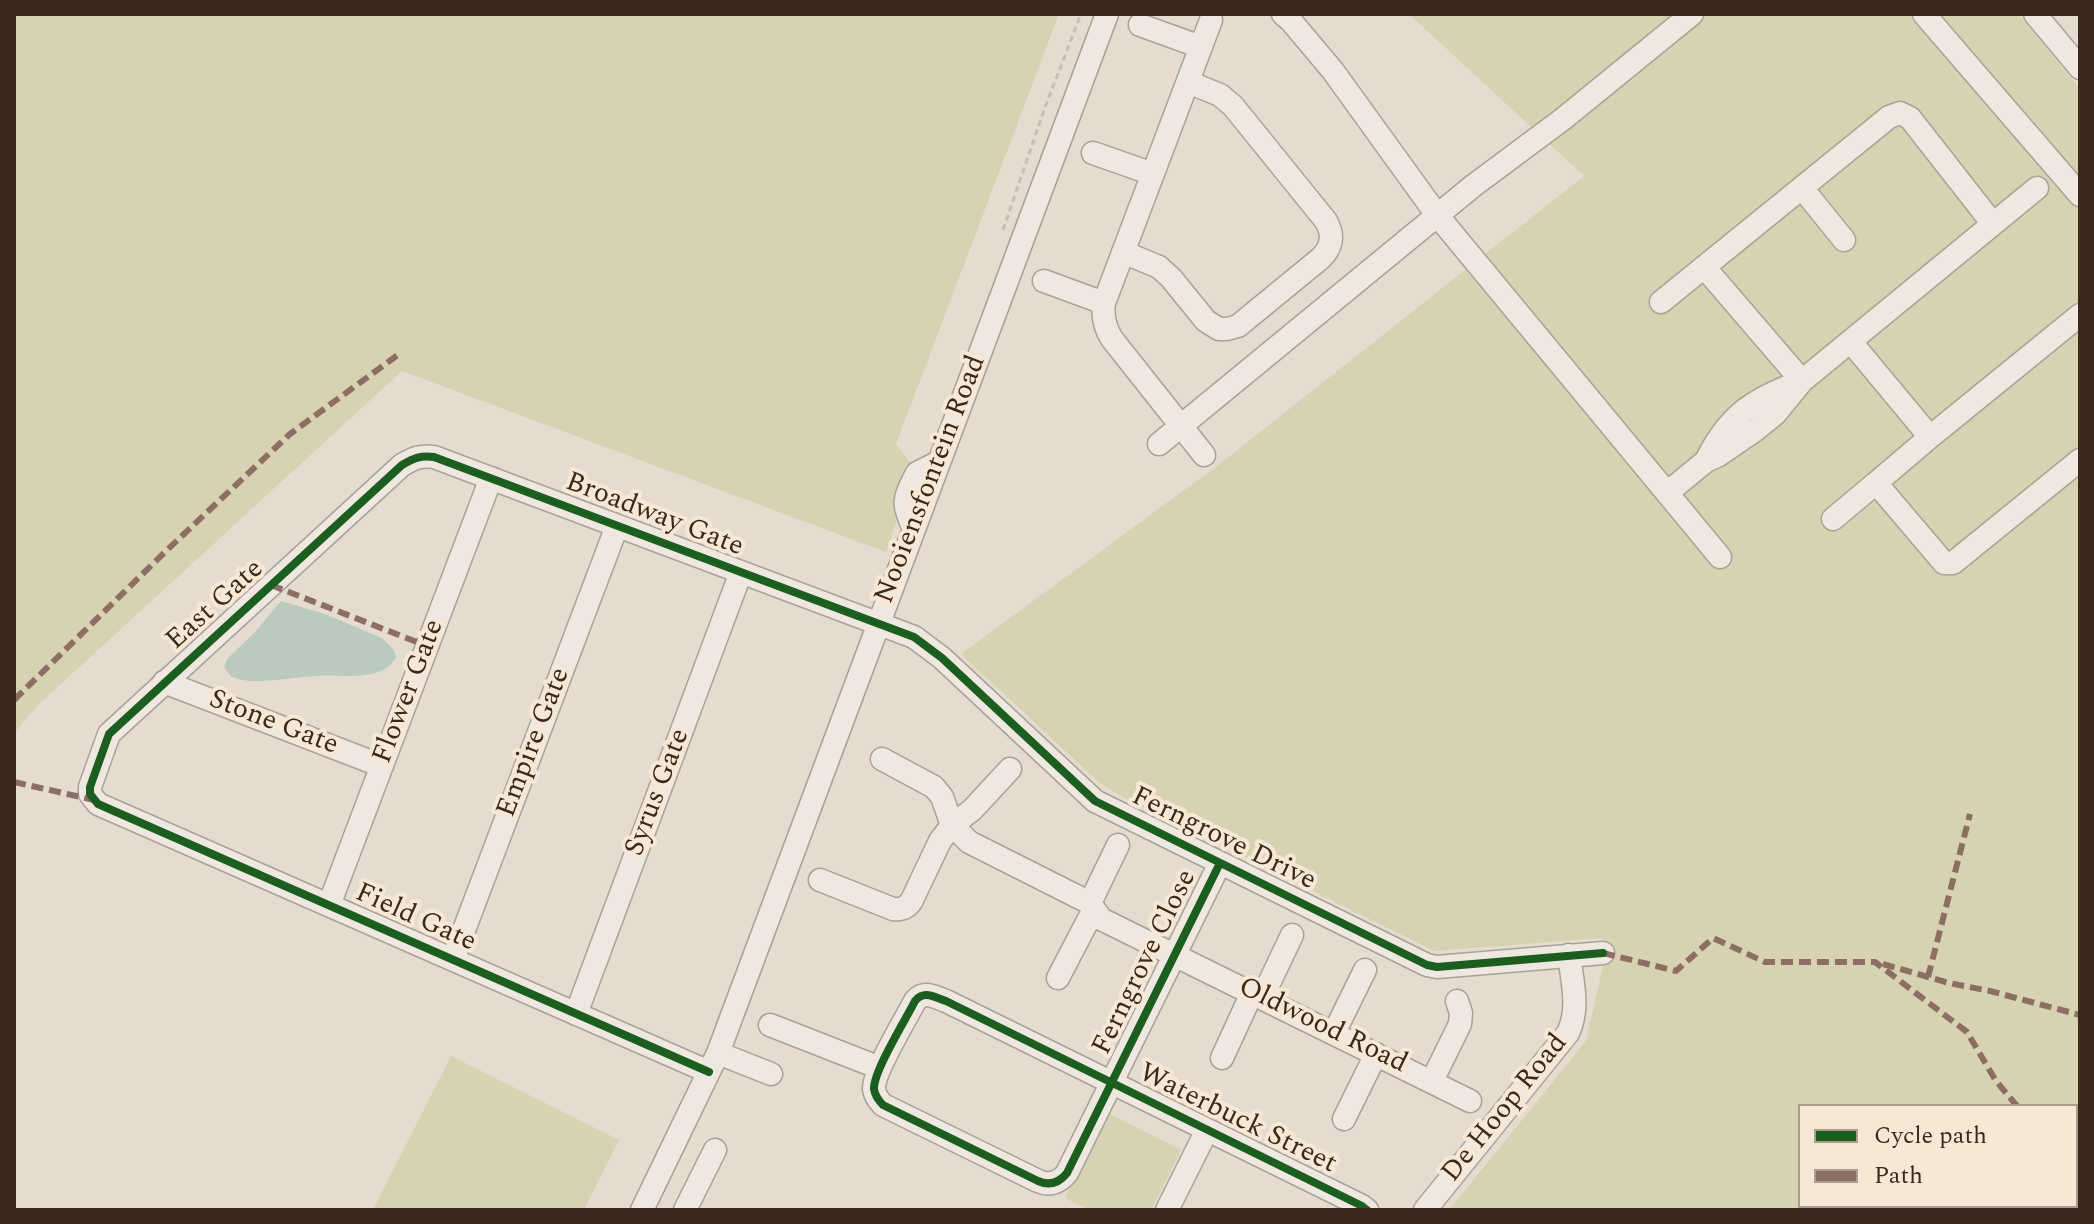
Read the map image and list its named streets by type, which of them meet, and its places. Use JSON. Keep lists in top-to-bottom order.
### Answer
{
  "streets": {
    "street": [
      "Nooiensfontein Road",
      "Broadway Gate",
      "East Gate",
      "Flower Gate",
      "Stone Gate",
      "Empire Gate",
      "Syrus Gate",
      "Ferngrove Drive",
      "Field Gate",
      "Ferngrove Close",
      "Oldwood Road",
      "De Hoop Road",
      "Waterbuck Street"
    ]
  },
  "crossings": [
    ["Nooiensfontein Road", "Broadway Gate"],
    ["Nooiensfontein Road", "Ferngrove Drive"],
    ["Nooiensfontein Road", "Field Gate"],
    ["Broadway Gate", "East Gate"],
    ["Broadway Gate", "Flower Gate"],
    ["Broadway Gate", "Empire Gate"],
    ["Broadway Gate", "Syrus Gate"],
    ["Broadway Gate", "Ferngrove Drive"],
    ["East Gate", "Stone Gate"],
    ["East Gate", "Field Gate"],
    ["Flower Gate", "Stone Gate"],
    ["Flower Gate", "Field Gate"],
    ["Empire Gate", "Field Gate"],
    ["Syrus Gate", "Field Gate"],
    ["Ferngrove Drive", "Ferngrove Close"],
    ["Ferngrove Drive", "De Hoop Road"],
    ["Ferngrove Close", "Oldwood Road"],
    ["Ferngrove Close", "Waterbuck Street"]
  ],
  "legend": ["Cycle path", "Path"]
}
